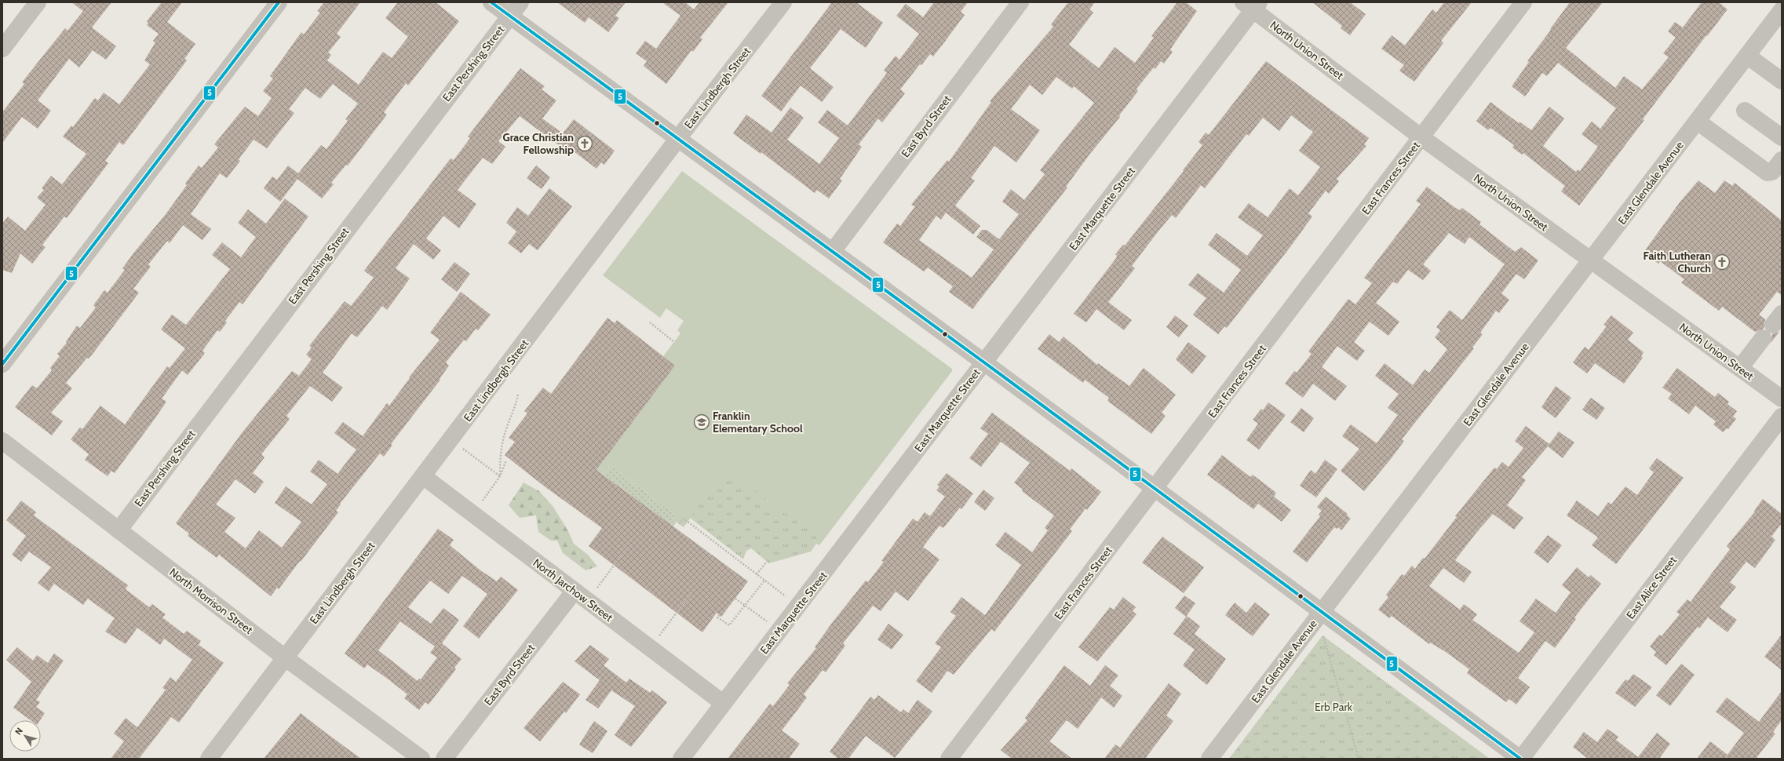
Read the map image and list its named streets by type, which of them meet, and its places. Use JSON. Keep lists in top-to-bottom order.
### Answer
{
  "streets": {
    "street": [
      "North Union Street",
      "East Pershing Street",
      "East Lindbergh Street",
      "East Byrd Street",
      "East Frances Street",
      "East Glendale Avenue",
      "East Marquette Street",
      "East Alice Street",
      "North Jarchow Street",
      "North Morrison Street"
    ]
  },
  "crossings": [
    ["North Union Street", "East Frances Street"],
    ["North Union Street", "East Glendale Avenue"],
    ["North Union Street", "East Marquette Street"],
    ["East Pershing Street", "North Morrison Street"],
    ["East Lindbergh Street", "North Jarchow Street"],
    ["East Lindbergh Street", "North Morrison Street"],
    ["East Byrd Street", "North Jarchow Street"],
    ["East Marquette Street", "North Jarchow Street"]
  ],
  "parks": ["Erb Park"],
  "places": {
    "church": ["Grace Christian Fellowship", "Faith Lutheran Church"],
    "school or university": ["Franklin Elementary School"]
  },
  "lines": ["transit line 5"],
  "north": "top left"
}
